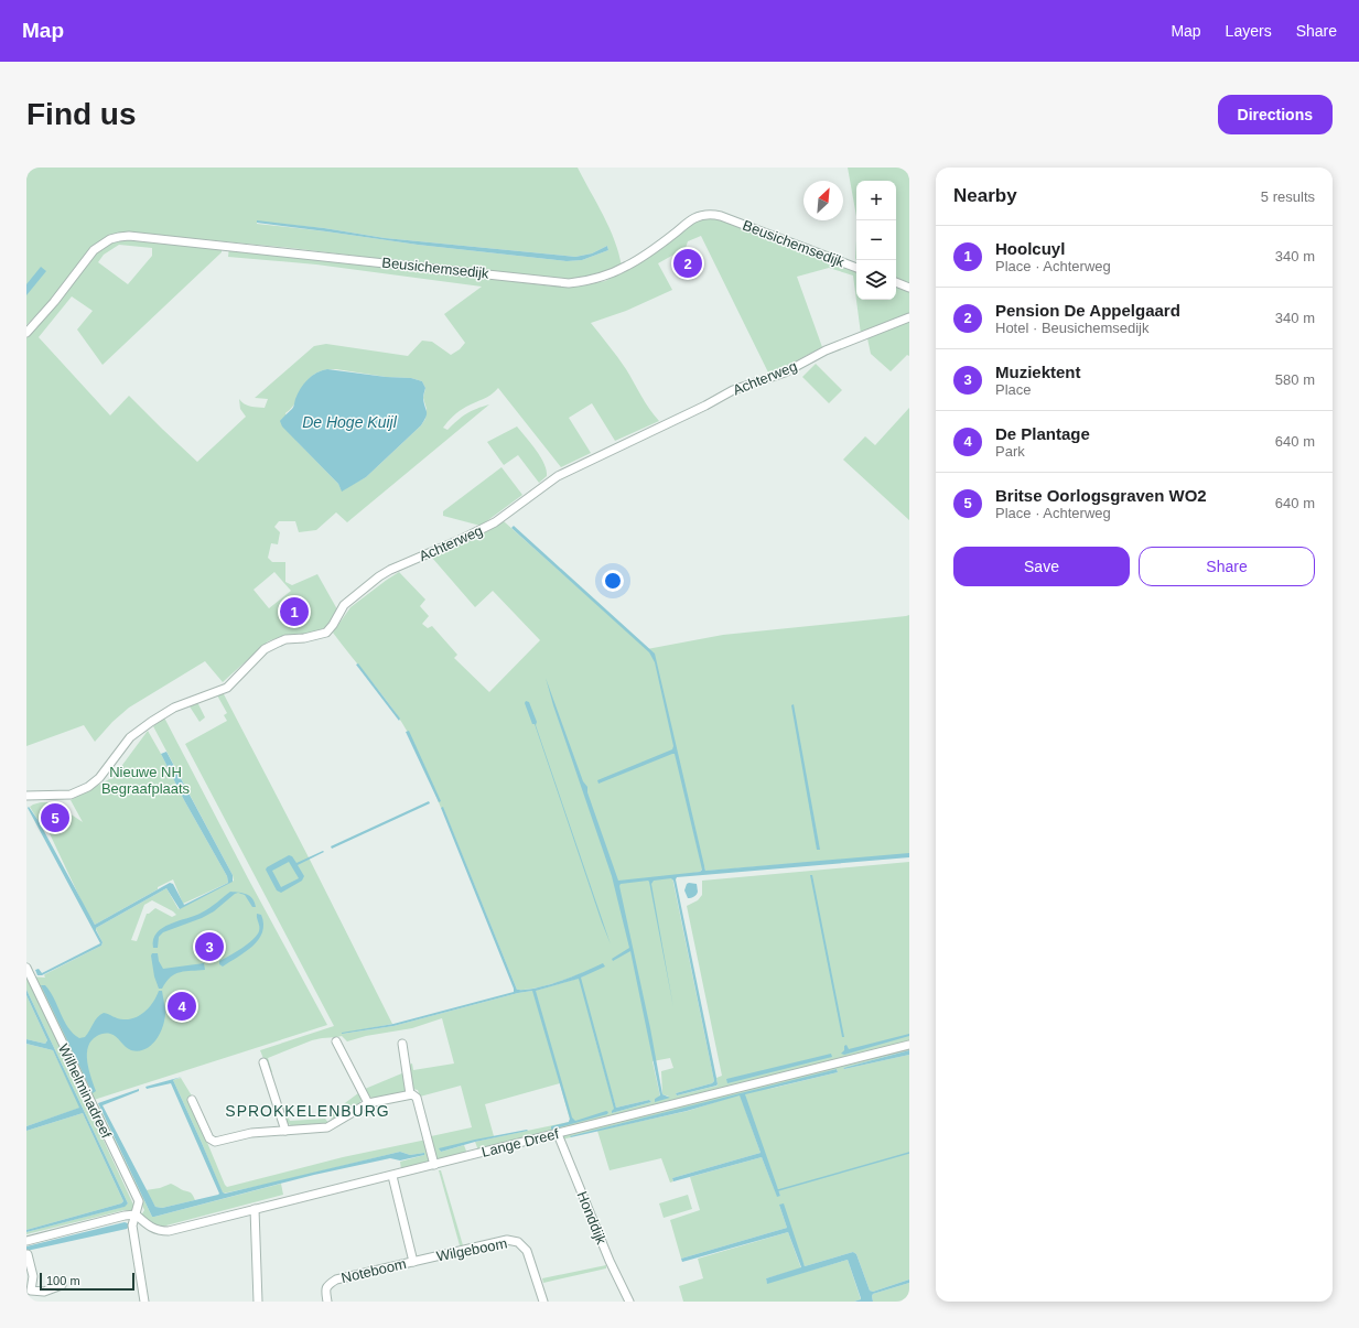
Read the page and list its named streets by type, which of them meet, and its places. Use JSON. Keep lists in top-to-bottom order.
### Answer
{
  "streets": {
    "street": [
      "Beusichemsedijk",
      "Achterweg",
      "Wilhelminadreef",
      "Lange Dreef",
      "Honddijk",
      "Wilgeboom",
      "Noteboom"
    ]
  },
  "crossings": [
    ["Wilhelminadreef", "Lange Dreef"],
    ["Lange Dreef", "Honddijk"],
    ["Wilgeboom", "Noteboom"]
  ],
  "districts": ["SPROKKELENBURG"],
  "water": ["De Hoge Kuijl"],
  "parks": ["Nieuwe NH Begraafplaats"],
  "scale_bar": "100 m",
  "north": "top right",
  "page": {
    "header": "Map",
    "nav": ["Map", "Layers", "Share"],
    "buttons": [
      "Directions",
      ["Save", "Share"]
    ],
    "title": "Find us",
    "heading": ["Nearby", "5 results"],
    "map_buttons": ["+", "−"],
    "list": [
      {
        "mark": "1",
        "name": "Hoolcuyl",
        "note": "Place · Achterweg",
        "value": "340 m"
      },
      {
        "mark": "2",
        "name": "Pension De Appelgaard",
        "note": "Hotel · Beusichemsedijk",
        "value": "340 m"
      },
      {
        "mark": "3",
        "name": "Muziektent",
        "note": "Place",
        "value": "580 m"
      },
      {
        "mark": "4",
        "name": "De Plantage",
        "note": "Park",
        "value": "640 m"
      },
      {
        "mark": "5",
        "name": "Britse Oorlogsgraven WO2",
        "note": "Place · Achterweg",
        "value": "640 m"
      }
    ],
    "pins": [
      "2",
      "1",
      "5",
      "3",
      "4"
    ],
    "scale": "100 m"
  }
}
